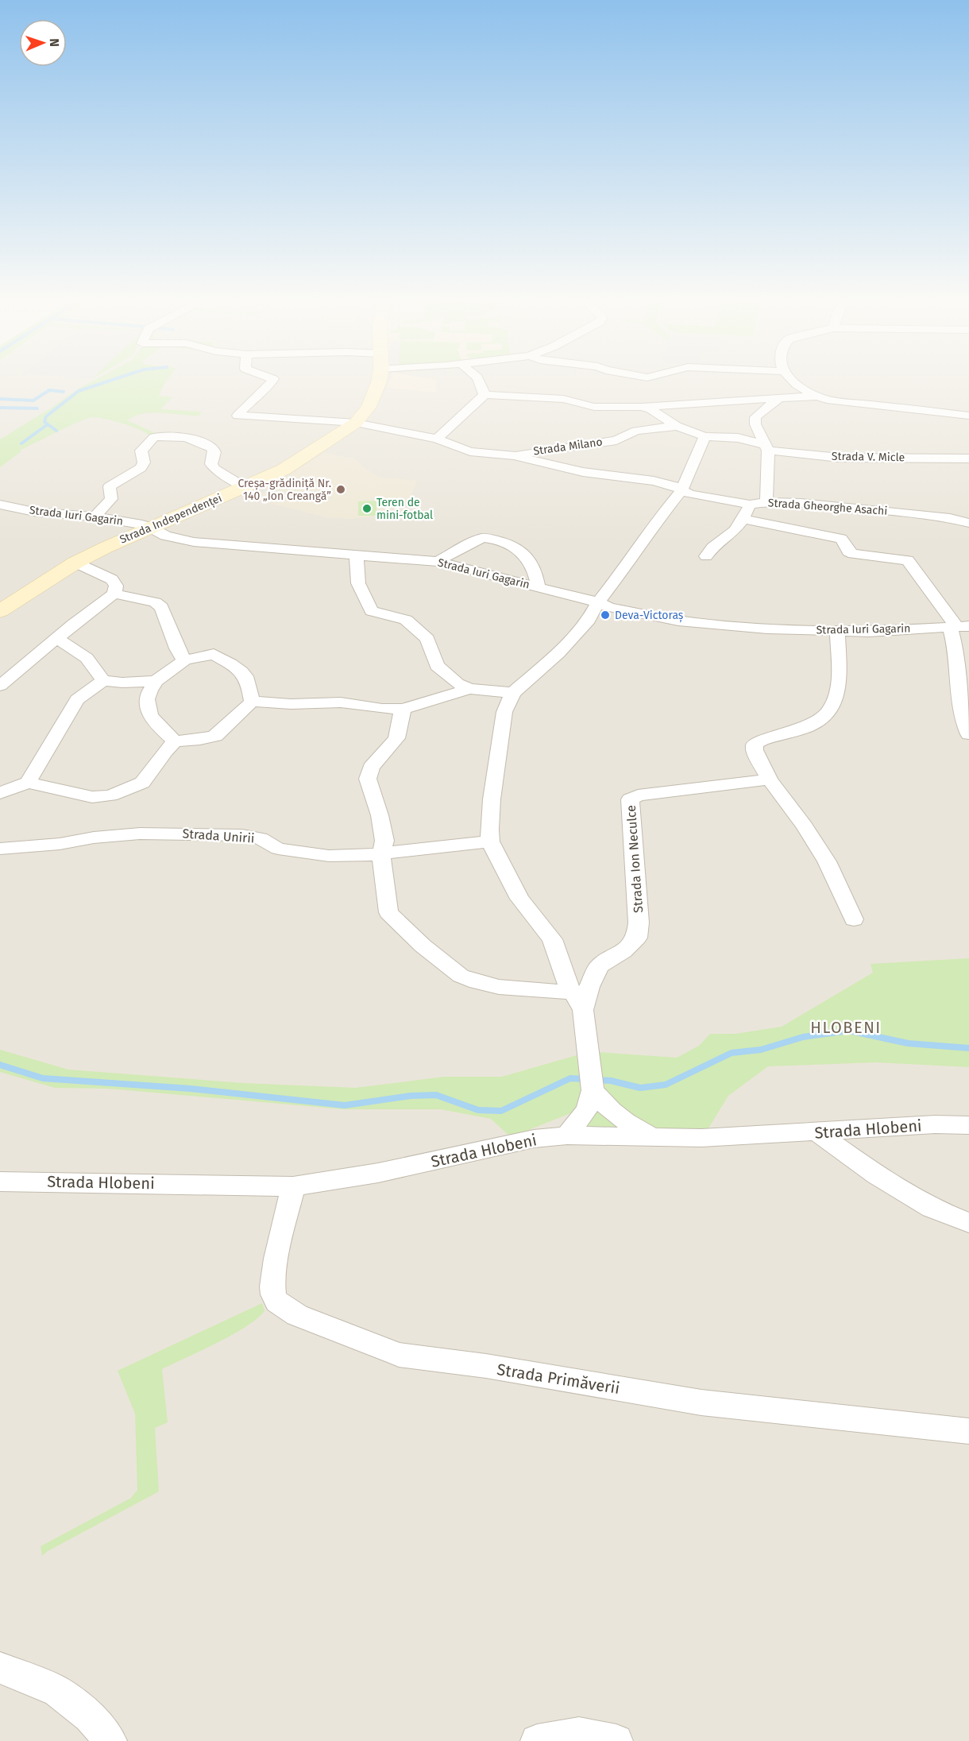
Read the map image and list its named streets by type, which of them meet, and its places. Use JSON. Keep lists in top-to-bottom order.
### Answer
{
  "streets": {
    "main road": ["Strada Independenței"],
    "street": [
      "Strada Milano",
      "Strada V. Micle",
      "Strada Gheorghe Asachi",
      "Strada Iuri Gagarin",
      "Strada Unirii",
      "Strada Ion Neculce",
      "Strada Hlobeni",
      "Strada Primăverii"
    ]
  },
  "crossings": [
    ["Strada Milano", "Strada Gheorghe Asachi"],
    ["Strada Gheorghe Asachi", "Strada Independenței"],
    ["Strada Iuri Gagarin", "Strada Independenței"],
    ["Strada Hlobeni", "Strada Primăverii"]
  ],
  "districts": ["HLOBENI"],
  "places": ["Creșa-grădiniță Nr. 140 „Ion Creangă”", "Teren de mini-fotbal", "Deva-Victoraș"],
  "north": "right"
}
